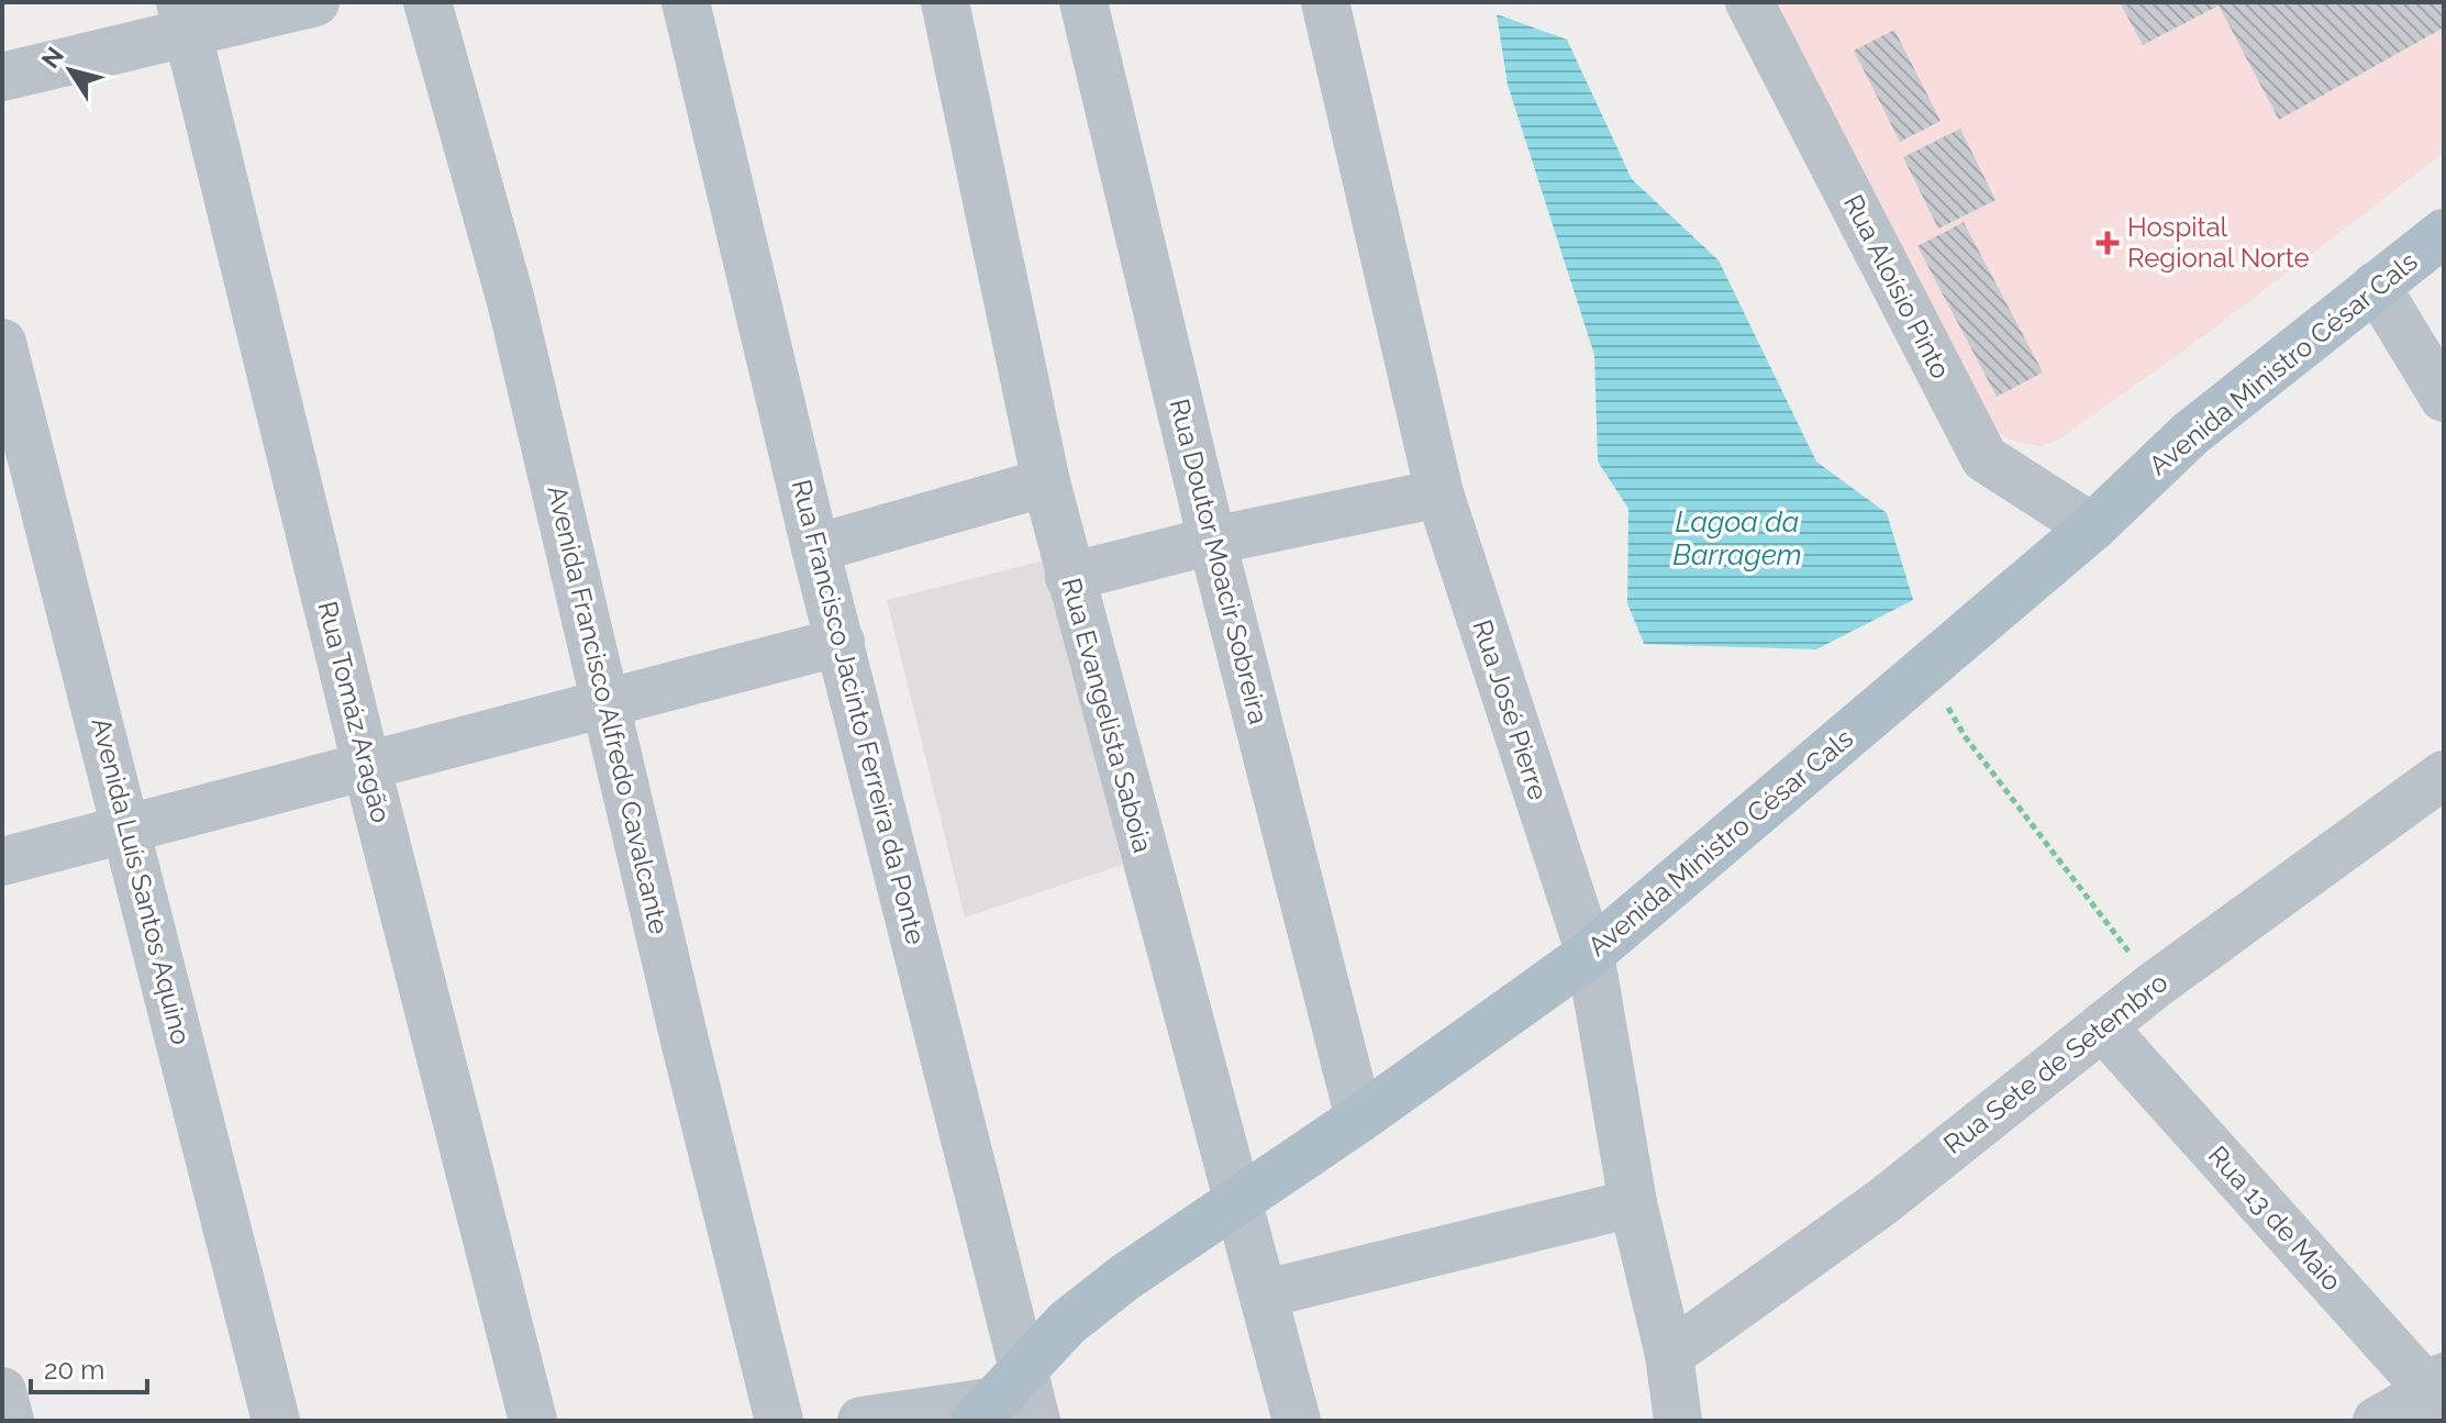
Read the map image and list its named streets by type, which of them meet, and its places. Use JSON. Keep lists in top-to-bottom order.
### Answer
{
  "streets": {
    "main road": ["Avenida Ministro César Cals"],
    "street": [
      "Rua Aloísio Pinto",
      "Rua Doutor Moacir Sobreira",
      "Avenida Francisco Alfredo Cavalcante",
      "Rua José Pierre",
      "Rua Tomáz Aragão",
      "Rua Francisco Jacinto Ferreira da Ponte",
      "Rua Evangelista Saboia",
      "Avenida Luís Santos Aquino",
      "Rua Sete de Setembro",
      "Rua 13 de Maio"
    ]
  },
  "crossings": [
    ["Rua Aloísio Pinto", "Avenida Ministro César Cals"],
    ["Avenida Ministro César Cals", "Rua Doutor Moacir Sobreira"],
    ["Avenida Ministro César Cals", "Rua José Pierre"],
    ["Avenida Ministro César Cals", "Rua Francisco Jacinto Ferreira da Ponte"],
    ["Avenida Ministro César Cals", "Rua Evangelista Saboia"],
    ["Rua José Pierre", "Rua Sete de Setembro"],
    ["Rua Sete de Setembro", "Rua 13 de Maio"]
  ],
  "water": ["Lagoa da Barragem"],
  "places": {
    "health": ["Hospital Regional Norte"]
  },
  "scale_bar": "20 m",
  "north": "top left"
}
